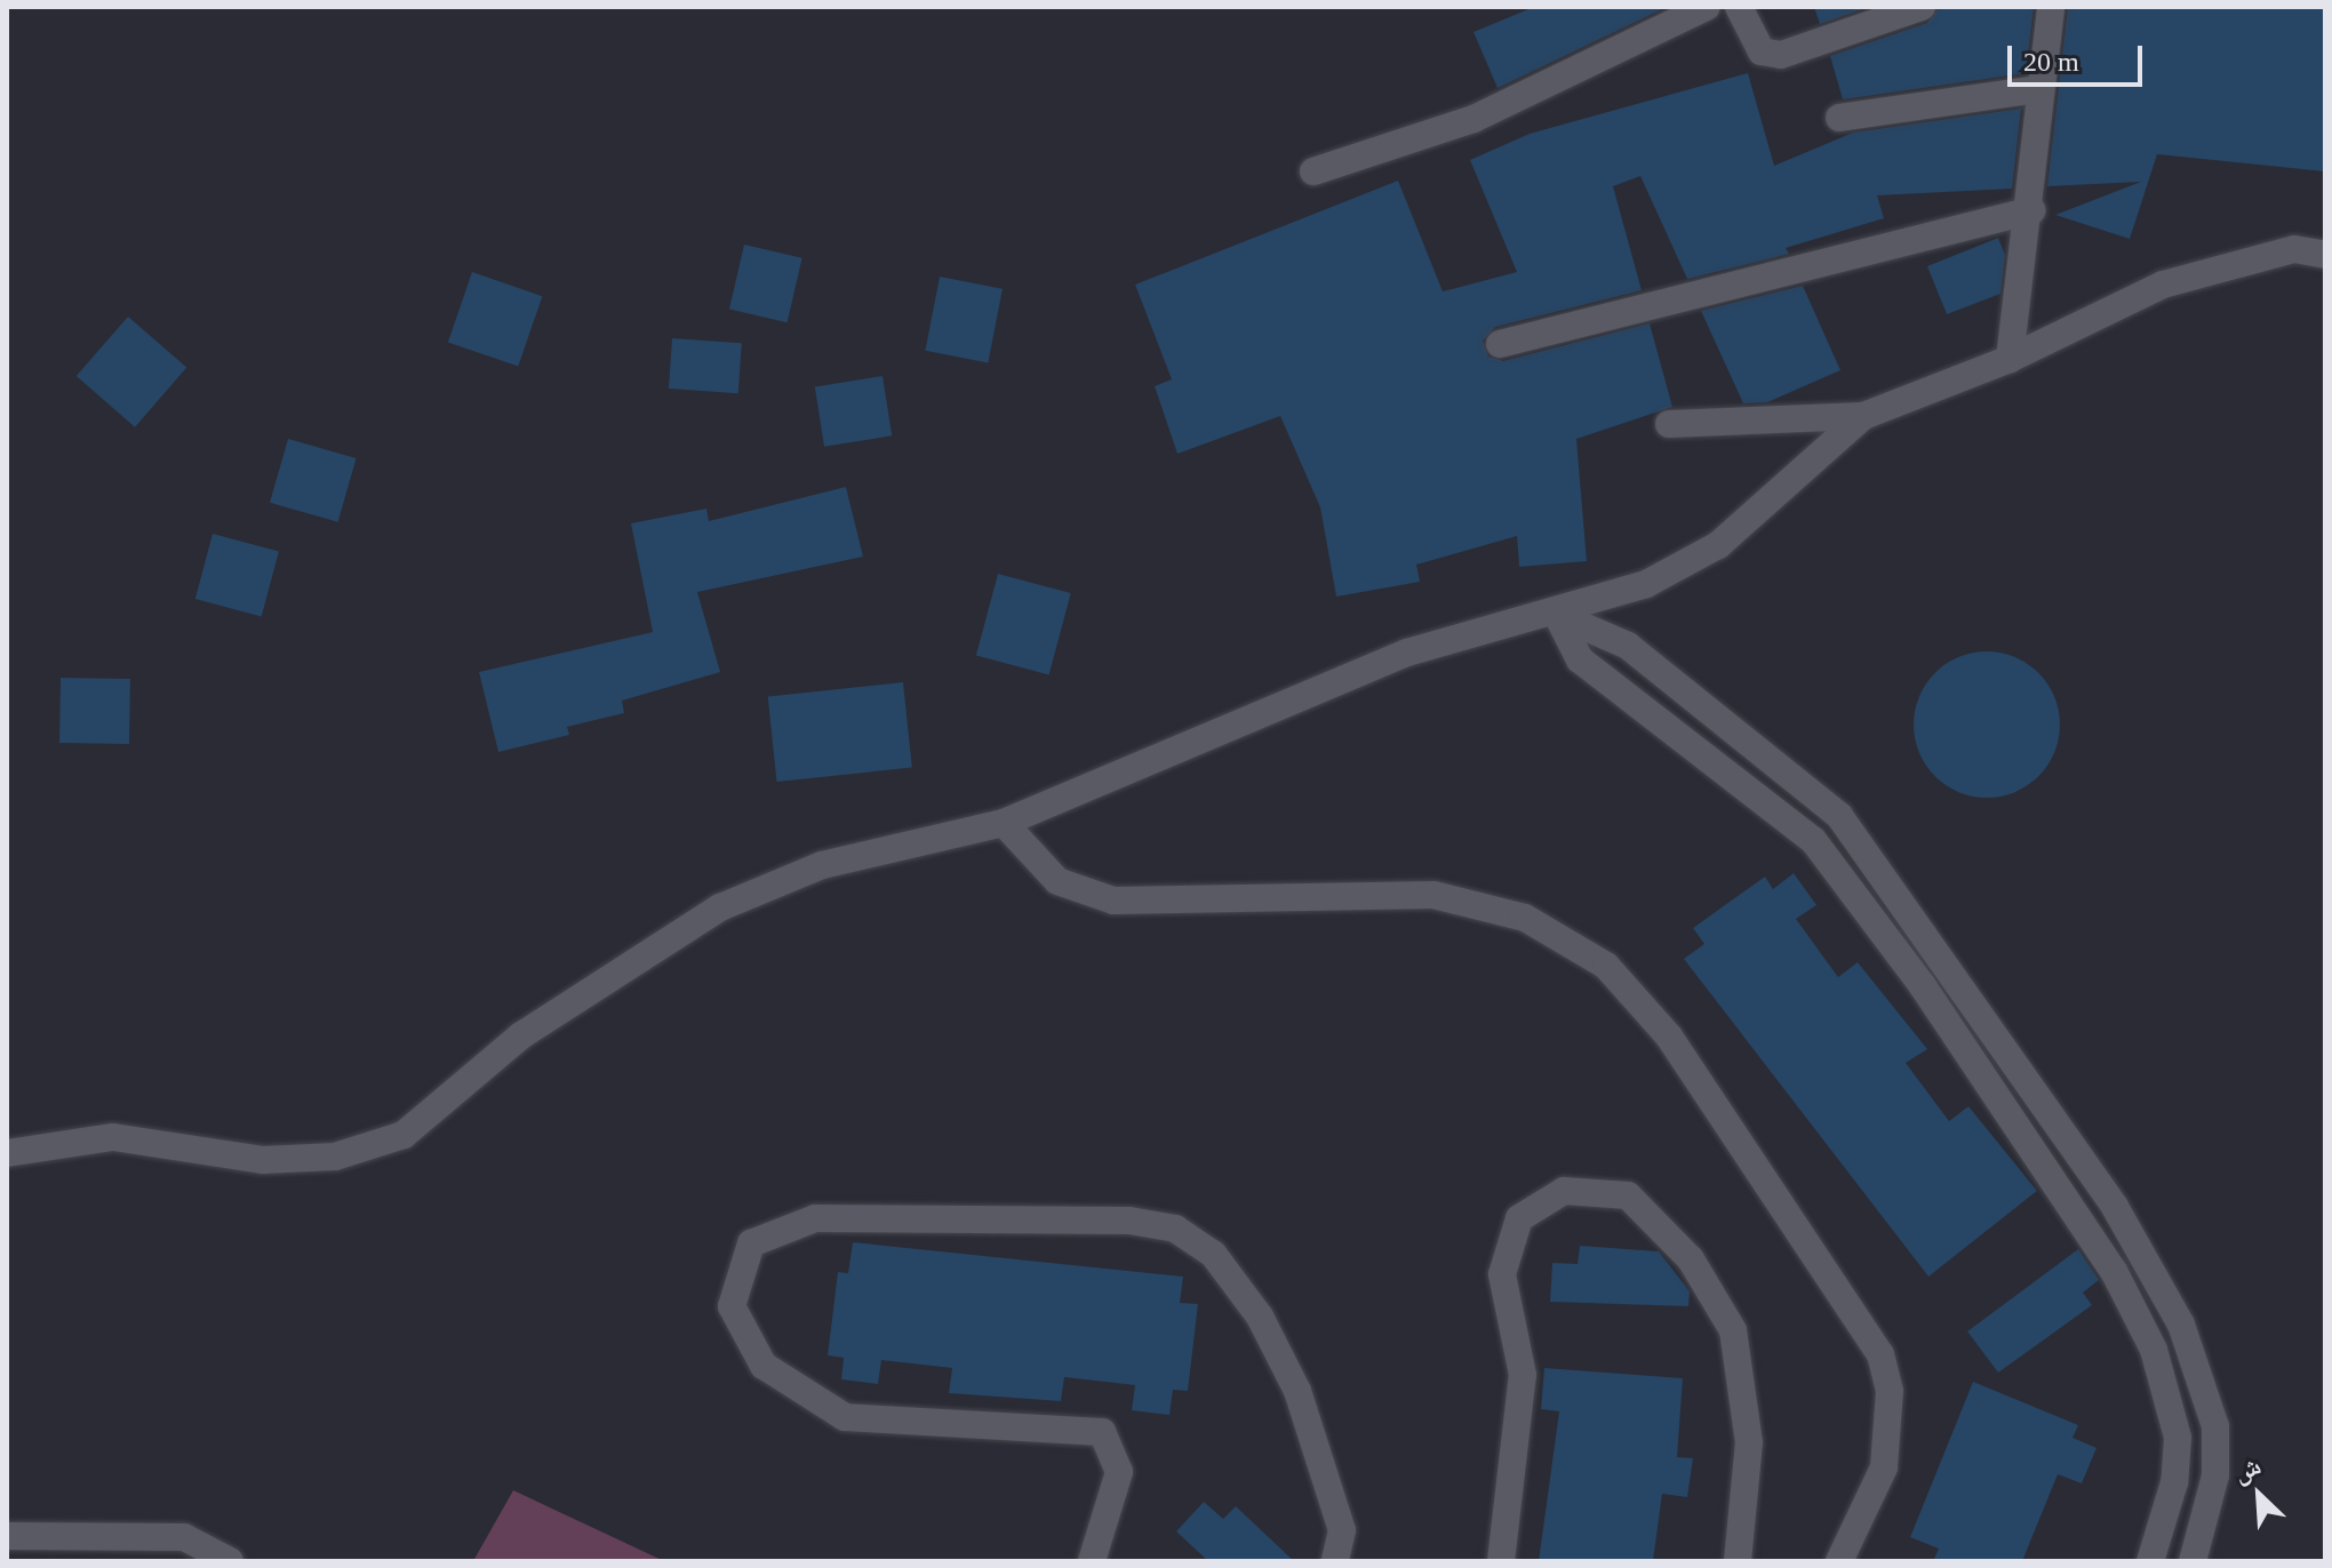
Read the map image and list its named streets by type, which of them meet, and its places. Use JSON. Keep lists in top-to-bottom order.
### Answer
{
  "scale_bar": "20 m",
  "north": "top left"
}
